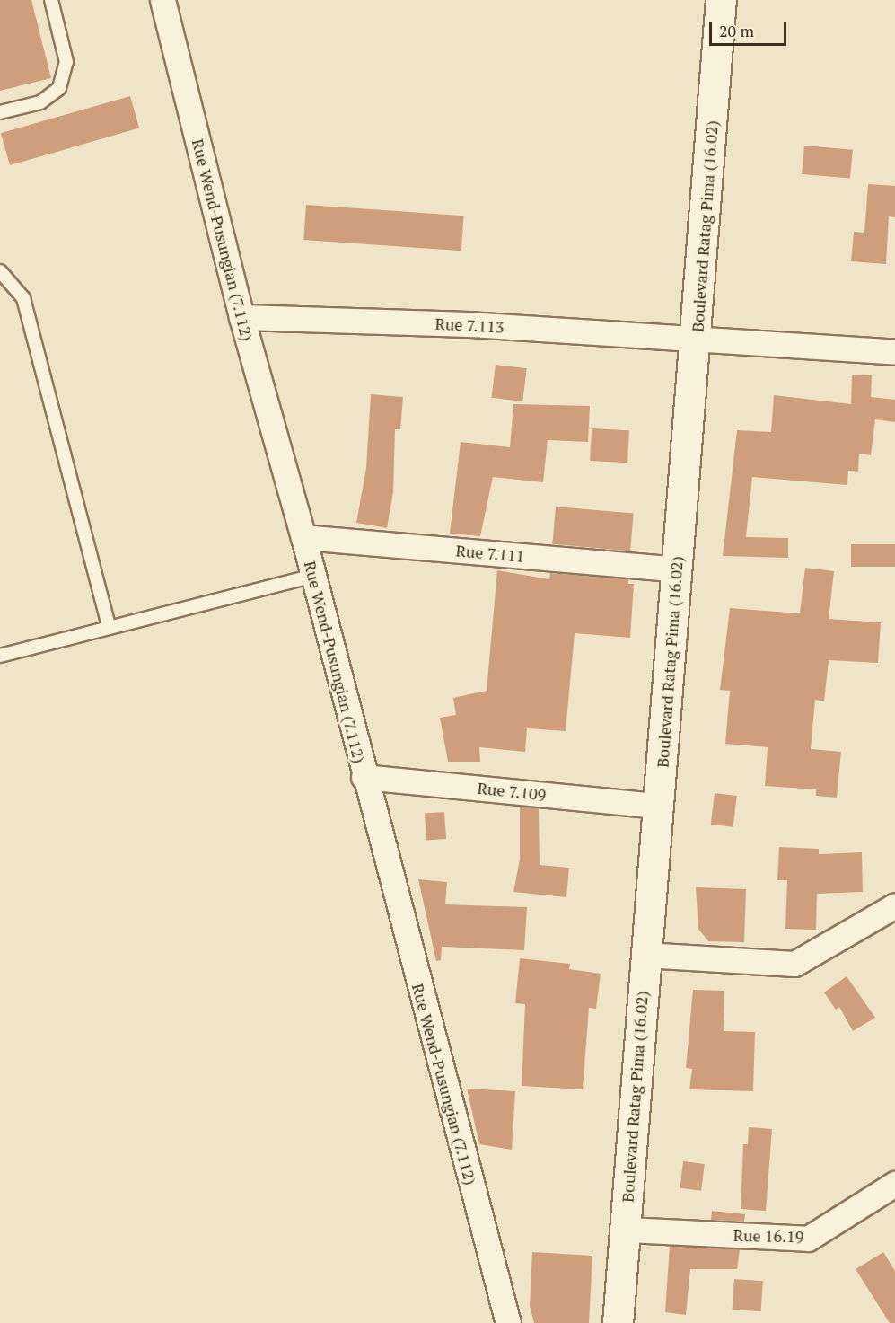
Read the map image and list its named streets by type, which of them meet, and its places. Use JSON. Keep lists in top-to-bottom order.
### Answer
{
  "streets": {
    "street": [
      "Boulevard Ratag Pima (16.02)",
      "Rue Wend-Pusungian (7.112)",
      "Rue 7.113",
      "Rue 7.111",
      "Rue 7.109",
      "Rue 16.19"
    ]
  },
  "crossings": [
    ["Boulevard Ratag Pima (16.02)", "Rue 7.113"],
    ["Boulevard Ratag Pima (16.02)", "Rue 7.111"],
    ["Boulevard Ratag Pima (16.02)", "Rue 7.109"],
    ["Boulevard Ratag Pima (16.02)", "Rue 16.19"],
    ["Rue Wend-Pusungian (7.112)", "Rue 7.113"],
    ["Rue Wend-Pusungian (7.112)", "Rue 7.111"],
    ["Rue Wend-Pusungian (7.112)", "Rue 7.109"]
  ],
  "scale_bar": "20 m"
}
